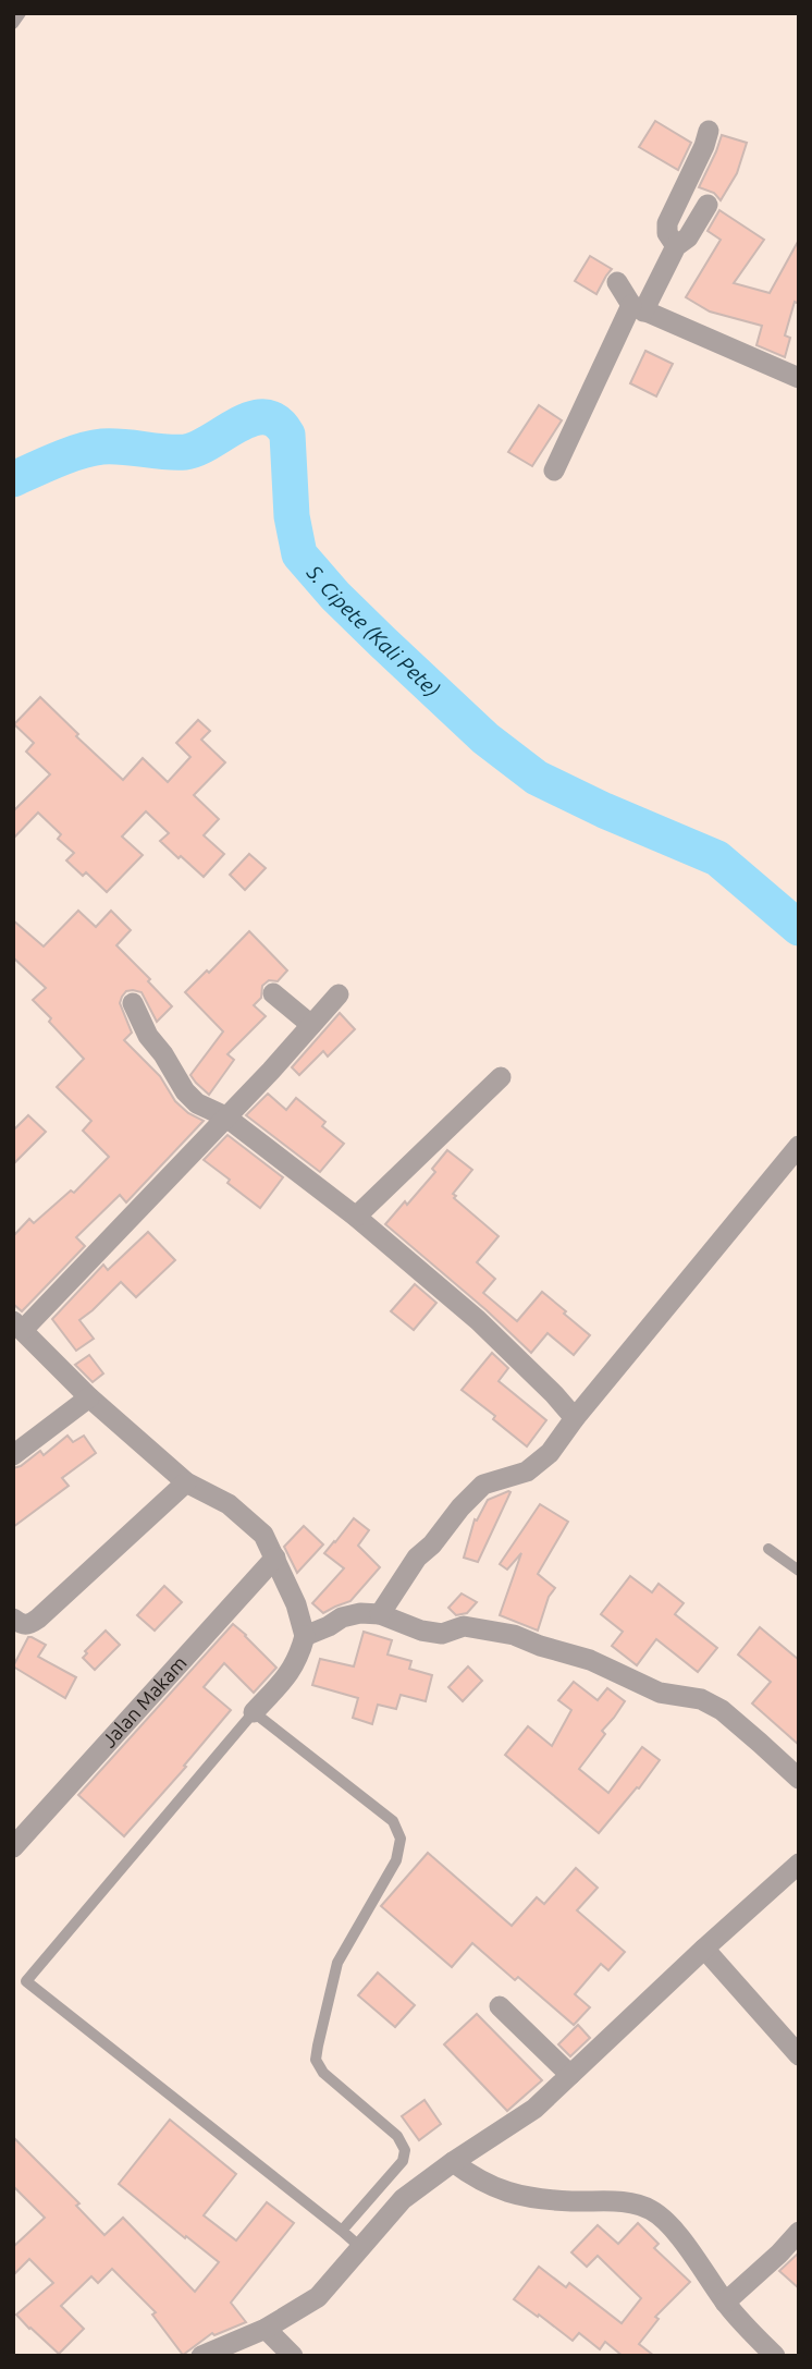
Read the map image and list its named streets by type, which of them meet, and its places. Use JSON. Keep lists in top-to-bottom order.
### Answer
{
  "streets": {
    "street": ["Jalan Makam"]
  },
  "water": ["S. Cipete (Kali Pete)"]
}
